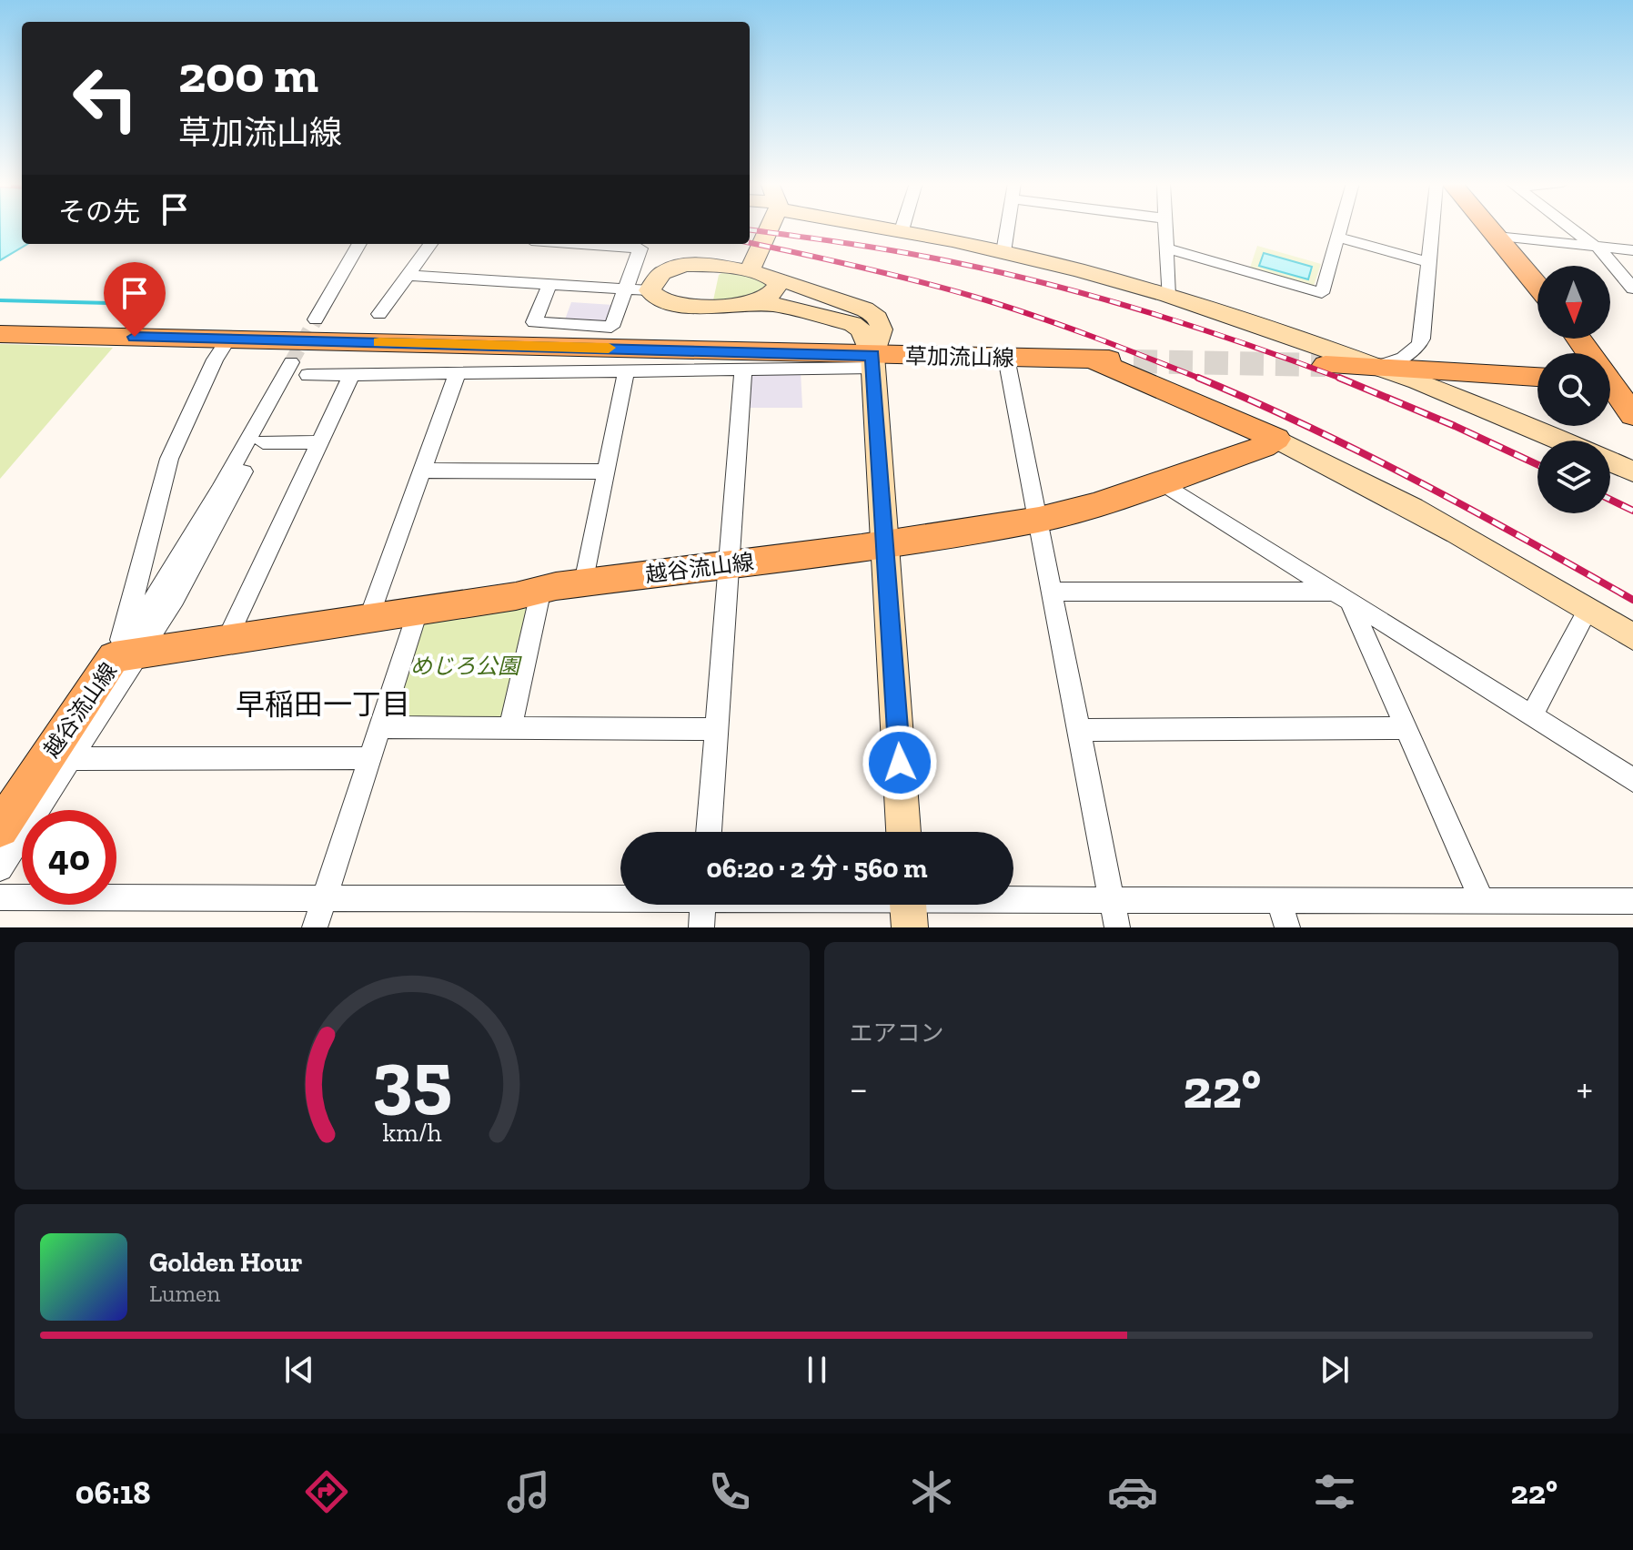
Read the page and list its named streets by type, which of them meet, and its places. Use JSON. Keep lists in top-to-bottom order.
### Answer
{
  "streets": {
    "main road": ["草加流山線", "越谷流山線"]
  },
  "districts": ["早稲田一丁目"],
  "parks": ["めじろ公園"],
  "north": "bottom",
  "page": {
    "turn": ["200 m", "草加流山線"],
    "then": "その先",
    "limit": "40",
    "trip": "06:20 · 2 分 · 560 m",
    "tile": "エアコン",
    "heat": ["−", "22°", "+"],
    "song": ["Golden Hour", "Lumen"],
    "tabs": ["06:18", "22°"],
    "gauge": ["35", "km/h"]
  }
}
